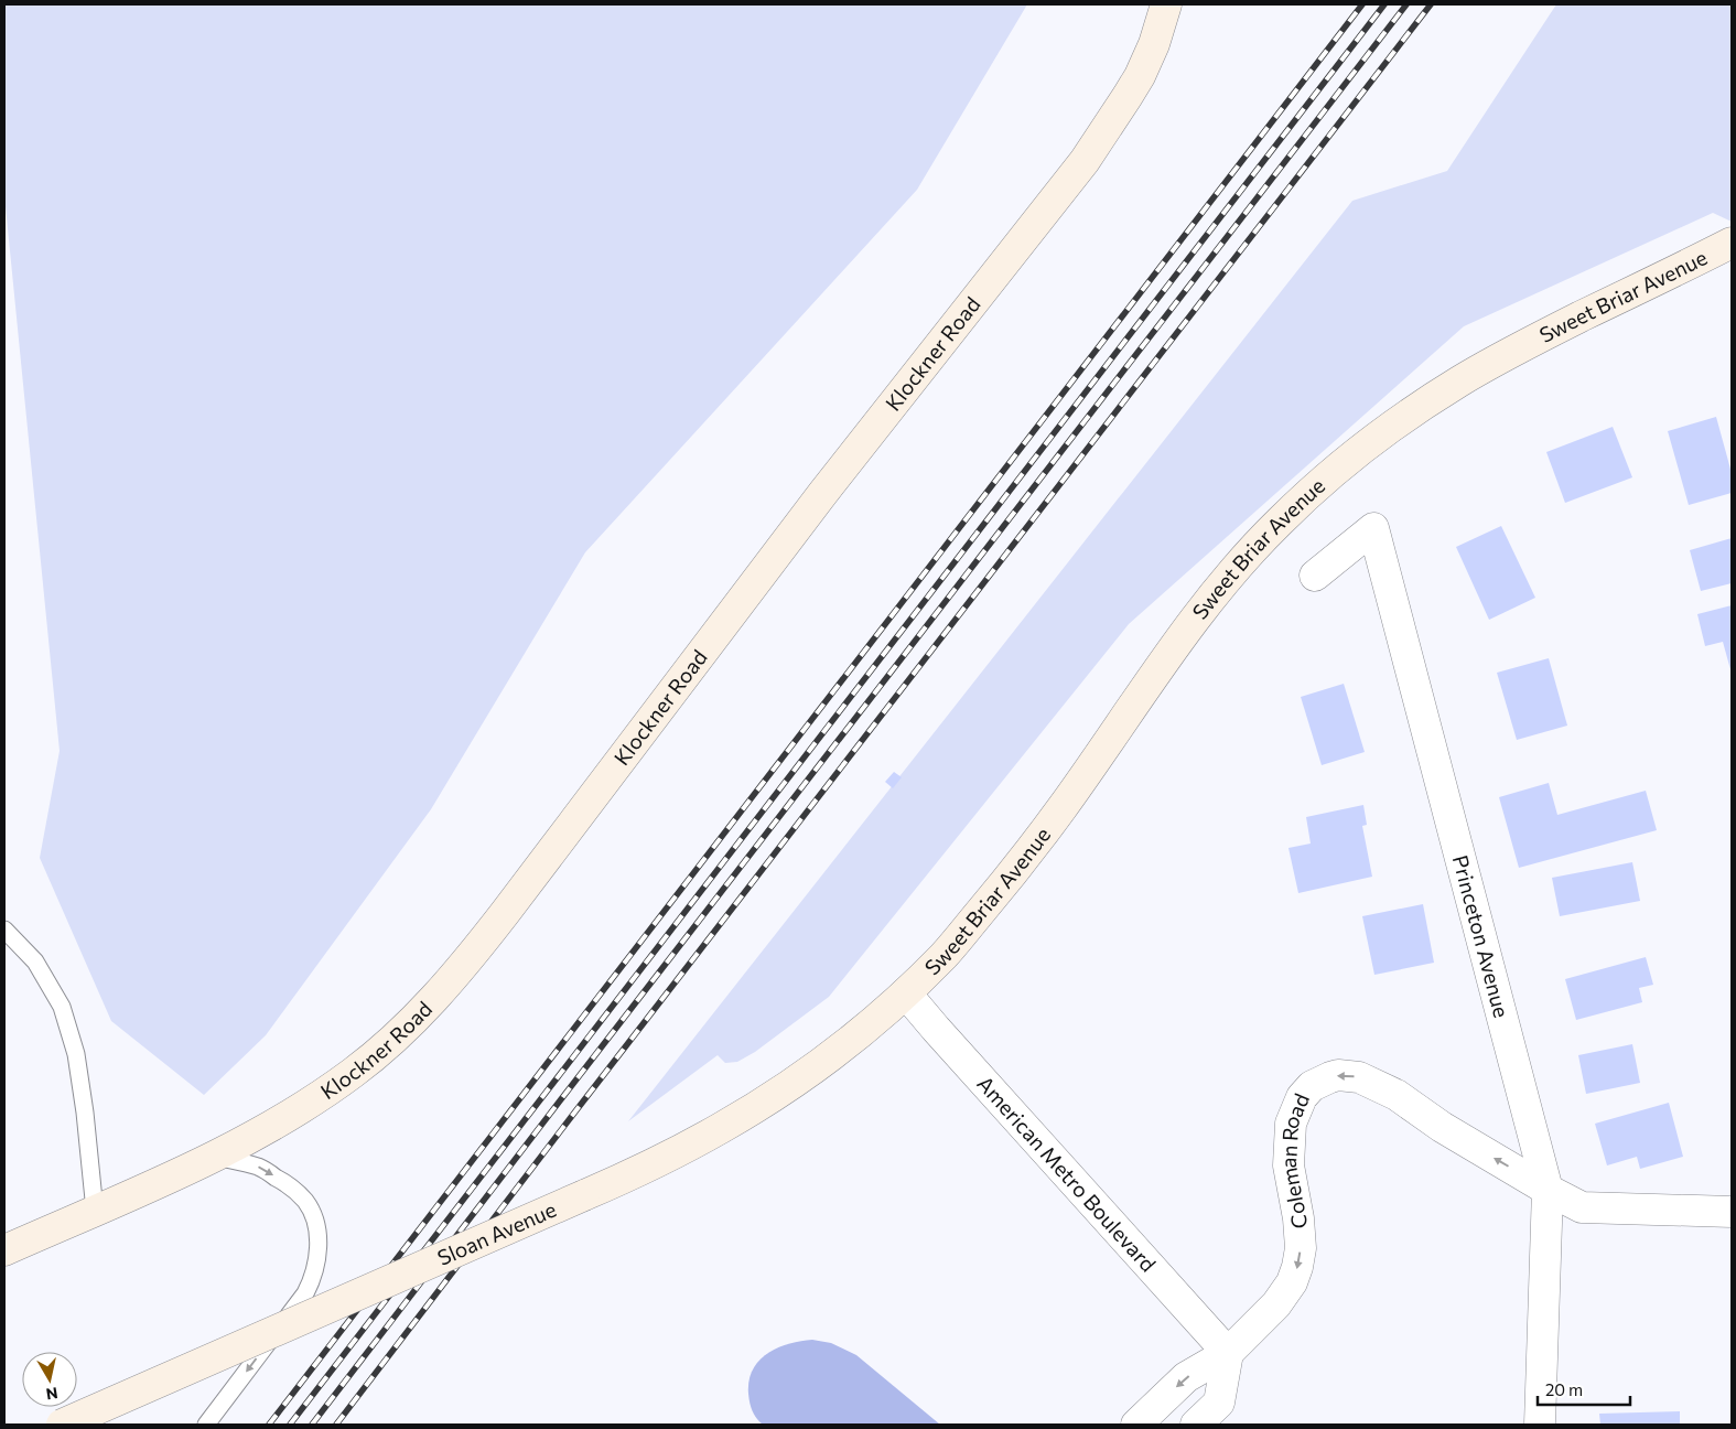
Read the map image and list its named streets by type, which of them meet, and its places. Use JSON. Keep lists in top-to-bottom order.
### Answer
{
  "streets": {
    "main road": ["Sweet Briar Avenue", "Klockner Road", "Sloan Avenue"],
    "street": ["Princeton Avenue", "Coleman Road", "American Metro Boulevard"]
  },
  "crossings": [
    ["Sweet Briar Avenue", "American Metro Boulevard"],
    ["Sweet Briar Avenue", "Sloan Avenue"],
    ["Princeton Avenue", "Coleman Road"],
    ["Coleman Road", "American Metro Boulevard"],
    ["American Metro Boulevard", "Sloan Avenue"]
  ],
  "scale_bar": "20 m",
  "north": "bottom"
}
